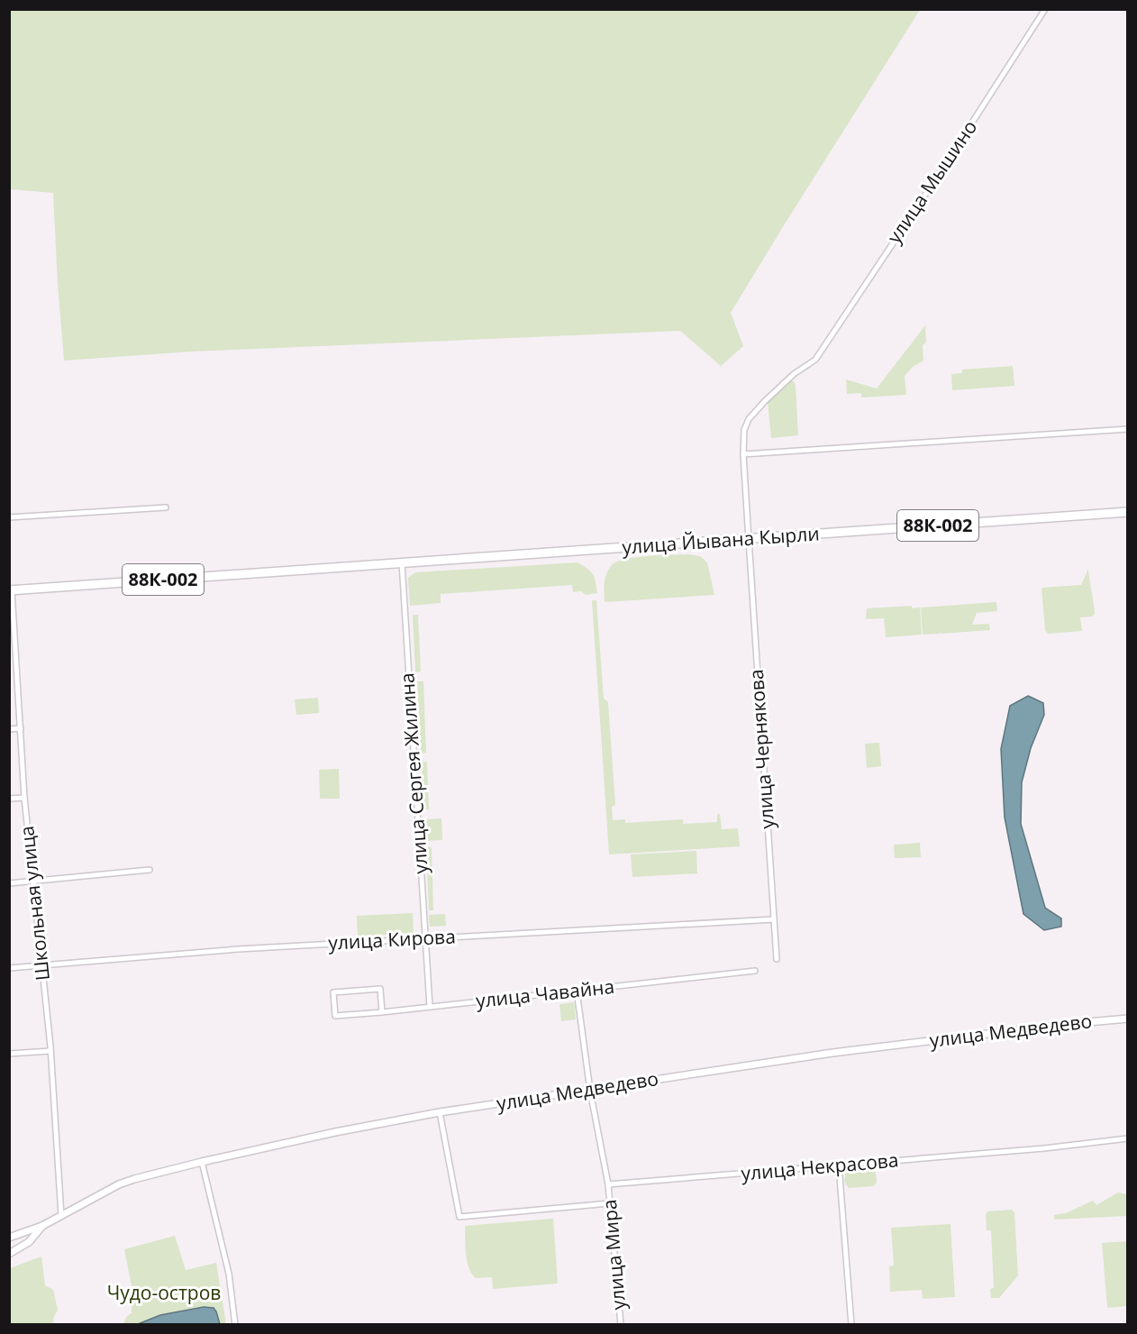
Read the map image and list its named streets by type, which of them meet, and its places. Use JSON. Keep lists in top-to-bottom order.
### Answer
{
  "streets": {
    "main road": ["88К-002", "улица Йывана Кырли"],
    "street": [
      "улица Мышино",
      "улица Чернякова",
      "улица Сергея Жилина",
      "Школьная улица",
      "улица Кирова",
      "улица Чавайна",
      "улица Медведево",
      "улица Некрасова",
      "улица Мира"
    ]
  },
  "crossings": [
    ["улица Мышино", "улица Чернякова"],
    ["улица Йывана Кырли", "улица Чернякова"],
    ["улица Йывана Кырли", "улица Сергея Жилина"],
    ["улица Йывана Кырли", "Школьная улица"],
    ["улица Чернякова", "улица Кирова"],
    ["улица Сергея Жилина", "улица Кирова"],
    ["улица Сергея Жилина", "улица Чавайна"],
    ["Школьная улица", "улица Кирова"],
    ["Школьная улица", "улица Медведево"],
    ["улица Некрасова", "улица Мира"]
  ],
  "parks": ["Чудо-остров"]
}
